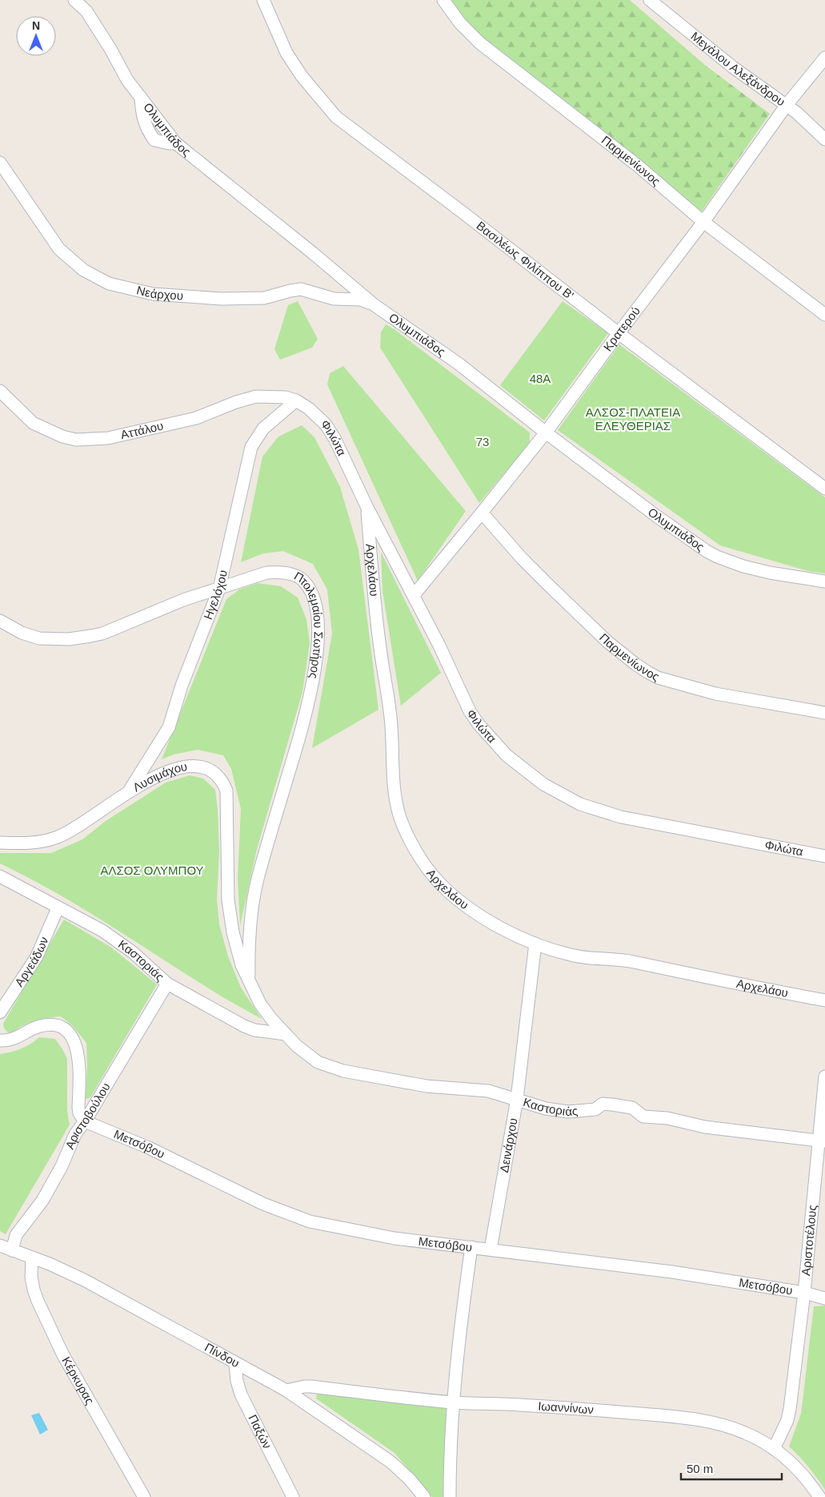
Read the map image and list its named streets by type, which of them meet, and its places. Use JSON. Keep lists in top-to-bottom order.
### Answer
{
  "streets": {
    "street": [
      "Μεγάλου Αλεξάνδρου",
      "Ολυμπιάδος",
      "Παρμενίωνος",
      "Βασιλέως Φιλίππου Β'",
      "Νεάρχου",
      "Κρατερού",
      "Αττάλου",
      "Φιλώτα",
      "Αρχελάου",
      "Ηγελόχου",
      "Πτολεμαίου Σωτήρος",
      "Λυσιμάχου",
      "Αργεάδων",
      "Καστοριάς",
      "Αριστοβούλου",
      "Μετσόβου",
      "Δεινάρχου",
      "Αριστοτέλους",
      "Πίνδου",
      "Κέρκυρας",
      "Ιωαννίνων",
      "Παξών"
    ]
  },
  "crossings": [
    ["Μεγάλου Αλεξάνδρου", "Κρατερού"],
    ["Ολυμπιάδος", "Νεάρχου"],
    ["Ολυμπιάδος", "Κρατερού"],
    ["Παρμενίωνος", "Κρατερού"],
    ["Βασιλέως Φιλίππου Β'", "Κρατερού"],
    ["Κρατερού", "Φιλώτα"],
    ["Αττάλου", "Φιλώτα"],
    ["Αττάλου", "Ηγελόχου"],
    ["Φιλώτα", "Αρχελάου"],
    ["Φιλώτα", "Ηγελόχου"],
    ["Αρχελάου", "Δεινάρχου"],
    ["Ηγελόχου", "Πτολεμαίου Σωτήρος"],
    ["Ηγελόχου", "Λυσιμάχου"],
    ["Πτολεμαίου Σωτήρος", "Λυσιμάχου"],
    ["Πτολεμαίου Σωτήρος", "Καστοριάς"],
    ["Λυσιμάχου", "Καστοριάς"],
    ["Αργεάδων", "Καστοριάς"],
    ["Καστοριάς", "Αριστοβούλου"],
    ["Καστοριάς", "Δεινάρχου"],
    ["Καστοριάς", "Αριστοτέλους"],
    ["Αριστοβούλου", "Μετσόβου"],
    ["Αριστοβούλου", "Πίνδου"],
    ["Μετσόβου", "Δεινάρχου"],
    ["Μετσόβου", "Αριστοτέλους"],
    ["Αριστοτέλους", "Ιωαννίνων"],
    ["Πίνδου", "Κέρκυρας"],
    ["Πίνδου", "Ιωαννίνων"],
    ["Πίνδου", "Παξών"]
  ],
  "parks": [
    "48Α",
    "ΑΛΣΟΣ-ΠΛΑΤΕΙΑ ΕΛΕΥΘΕΡΙΑΣ",
    "73",
    "ΑΛΣΟΣ ΟΛΥΜΠΟΥ"
  ],
  "scale_bar": "50 m",
  "north": "top"
}
